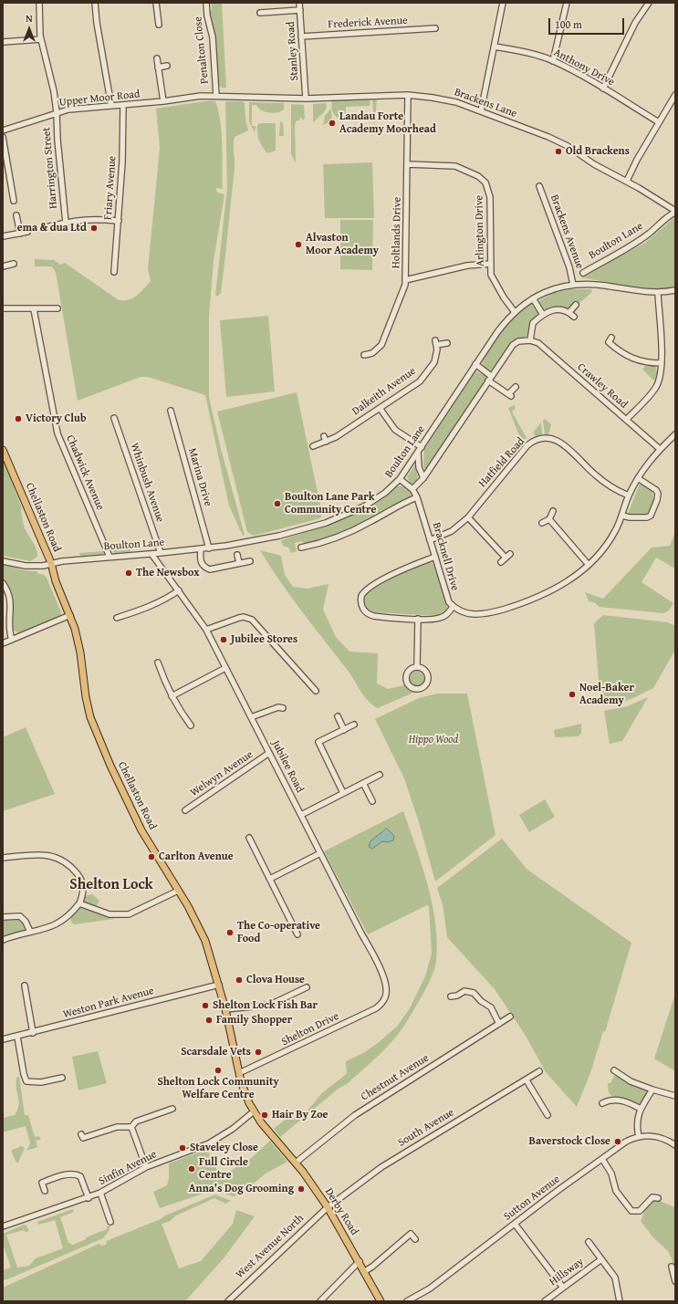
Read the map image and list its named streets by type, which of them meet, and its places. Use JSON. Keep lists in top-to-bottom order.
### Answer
{
  "streets": {
    "main road": ["Chellaston Road", "Derby Road"],
    "street": [
      "Frederick Avenue",
      "Penalton Close",
      "Stanley Road",
      "Anthony Drive",
      "Upper Moor Road",
      "Brackens Lane",
      "Harrington Street",
      "Friary Avenue",
      "Arlington Drive",
      "Brackens Avenue",
      "Holtlands Drive",
      "Boulton Lane",
      "Crawley Road",
      "Dalkeith Avenue",
      "Hatfield Road",
      "Chadwick Avenue",
      "Marina Drive",
      "Whinbush Avenue",
      "Bracknell Drive",
      "Jubilee Road",
      "Welwyn Avenue",
      "Weston Park Avenue",
      "Shelton Drive",
      "Chestnut Avenue",
      "South Avenue",
      "Sinfin Avenue",
      "Sutton Avenue",
      "West Avenue North",
      "Hillsway"
    ]
  },
  "crossings": [
    ["Frederick Avenue", "Stanley Road"],
    ["Penalton Close", "Brackens Lane"],
    ["Stanley Road", "Brackens Lane"],
    ["Upper Moor Road", "Brackens Lane"],
    ["Upper Moor Road", "Harrington Street"],
    ["Upper Moor Road", "Friary Avenue"],
    ["Brackens Lane", "Holtlands Drive"],
    ["Brackens Lane", "Boulton Lane"],
    ["Arlington Drive", "Holtlands Drive"],
    ["Arlington Drive", "Boulton Lane"],
    ["Brackens Avenue", "Boulton Lane"],
    ["Boulton Lane", "Chadwick Avenue"],
    ["Boulton Lane", "Marina Drive"],
    ["Boulton Lane", "Whinbush Avenue"],
    ["Boulton Lane", "Chellaston Road"],
    ["Boulton Lane", "Jubilee Road"],
    ["Crawley Road", "Bracknell Drive"],
    ["Hatfield Road", "Bracknell Drive"],
    ["Chellaston Road", "Weston Park Avenue"],
    ["Chellaston Road", "Shelton Drive"],
    ["Chellaston Road", "Sinfin Avenue"],
    ["Chellaston Road", "Derby Road"],
    ["Jubilee Road", "Welwyn Avenue"],
    ["Jubilee Road", "Shelton Drive"],
    ["Chestnut Avenue", "Derby Road"],
    ["South Avenue", "Derby Road"],
    ["South Avenue", "West Avenue North"],
    ["Derby Road", "West Avenue North"]
  ],
  "districts": ["Shelton Lock"],
  "parks": ["Hippo Wood"],
  "places": [
    "Landau Forte Academy Moorhead",
    "Old Brackens",
    "ema & dua Ltd",
    "Alvaston Moor Academy",
    "Victory Club",
    "Boulton Lane Park Community Centre",
    "The Newsbox",
    "Jubilee Stores",
    "Noel-Baker Academy",
    "Carlton Avenue",
    "The Co-operative Food",
    "Clova House",
    "Shelton Lock Fish Bar",
    "Family Shopper",
    "Scarsdale Vets",
    "Shelton Lock Community Welfare Centre",
    "Hair By Zoe",
    "Baverstock Close",
    "Staveley Close",
    "Full Circle Centre",
    "Anna's Dog Grooming"
  ],
  "scale_bar": "100 m",
  "north": "top"
}
